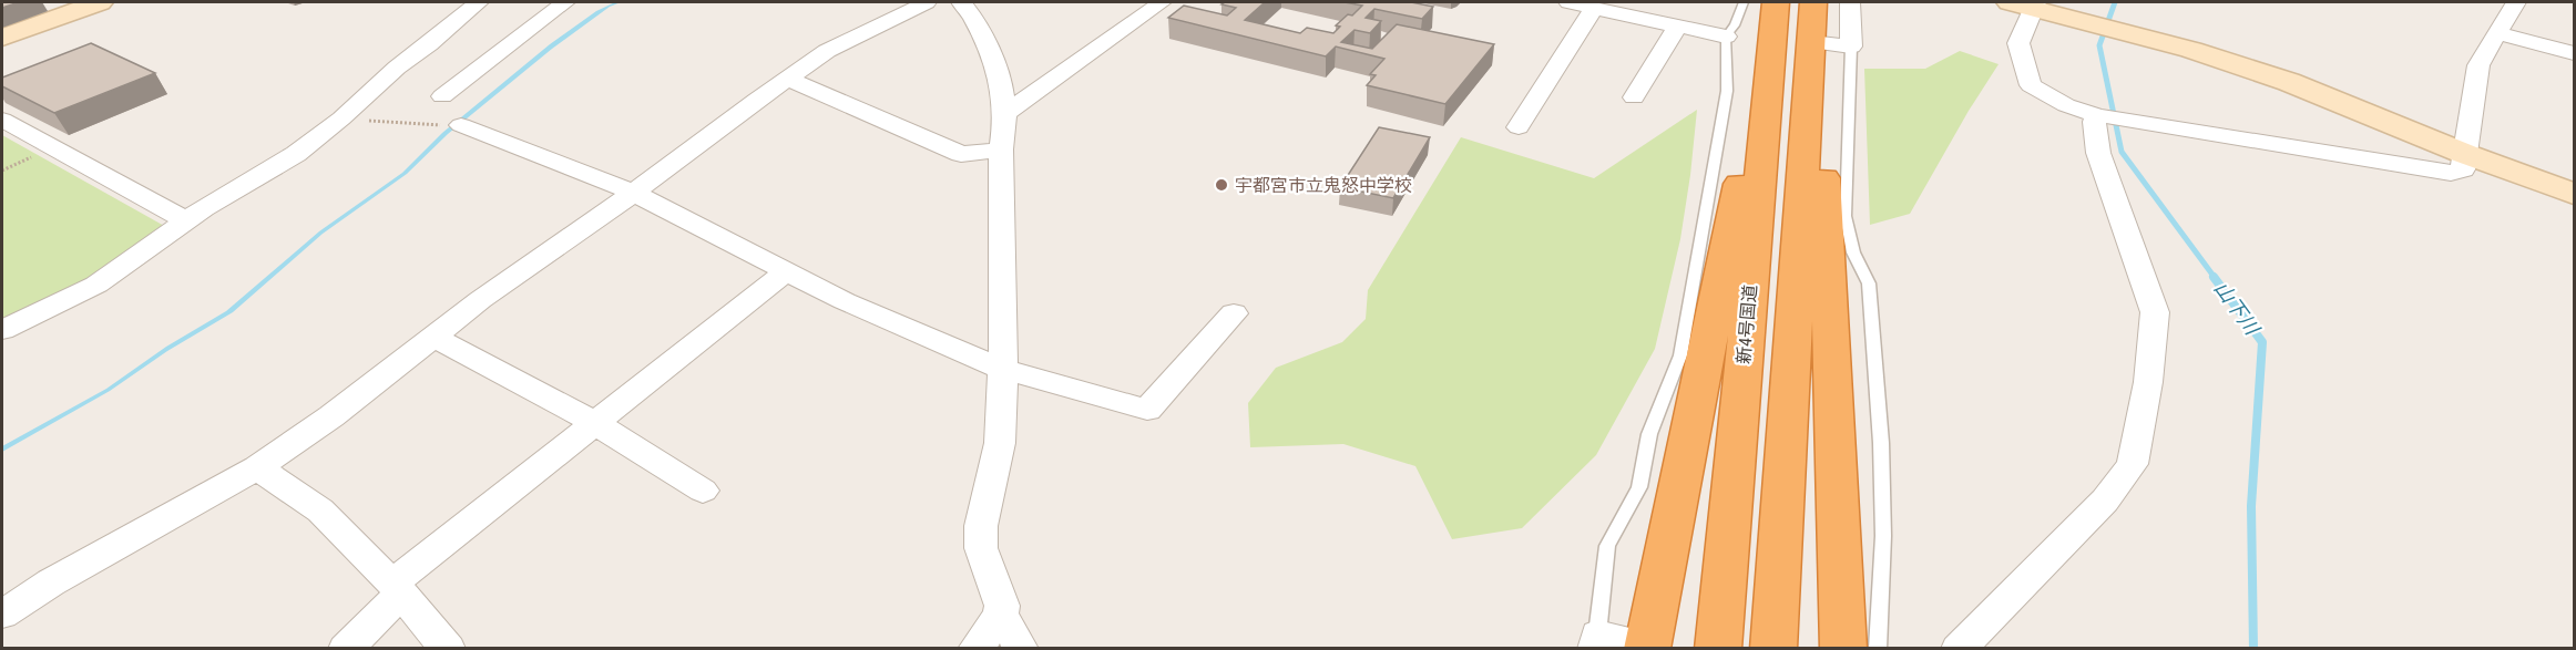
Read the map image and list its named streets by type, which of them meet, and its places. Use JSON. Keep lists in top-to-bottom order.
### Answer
{
  "streets": {
    "highway": ["新4号国道"]
  },
  "water": ["山下川"],
  "places": ["宇都宮市立鬼怒中学校"]
}
